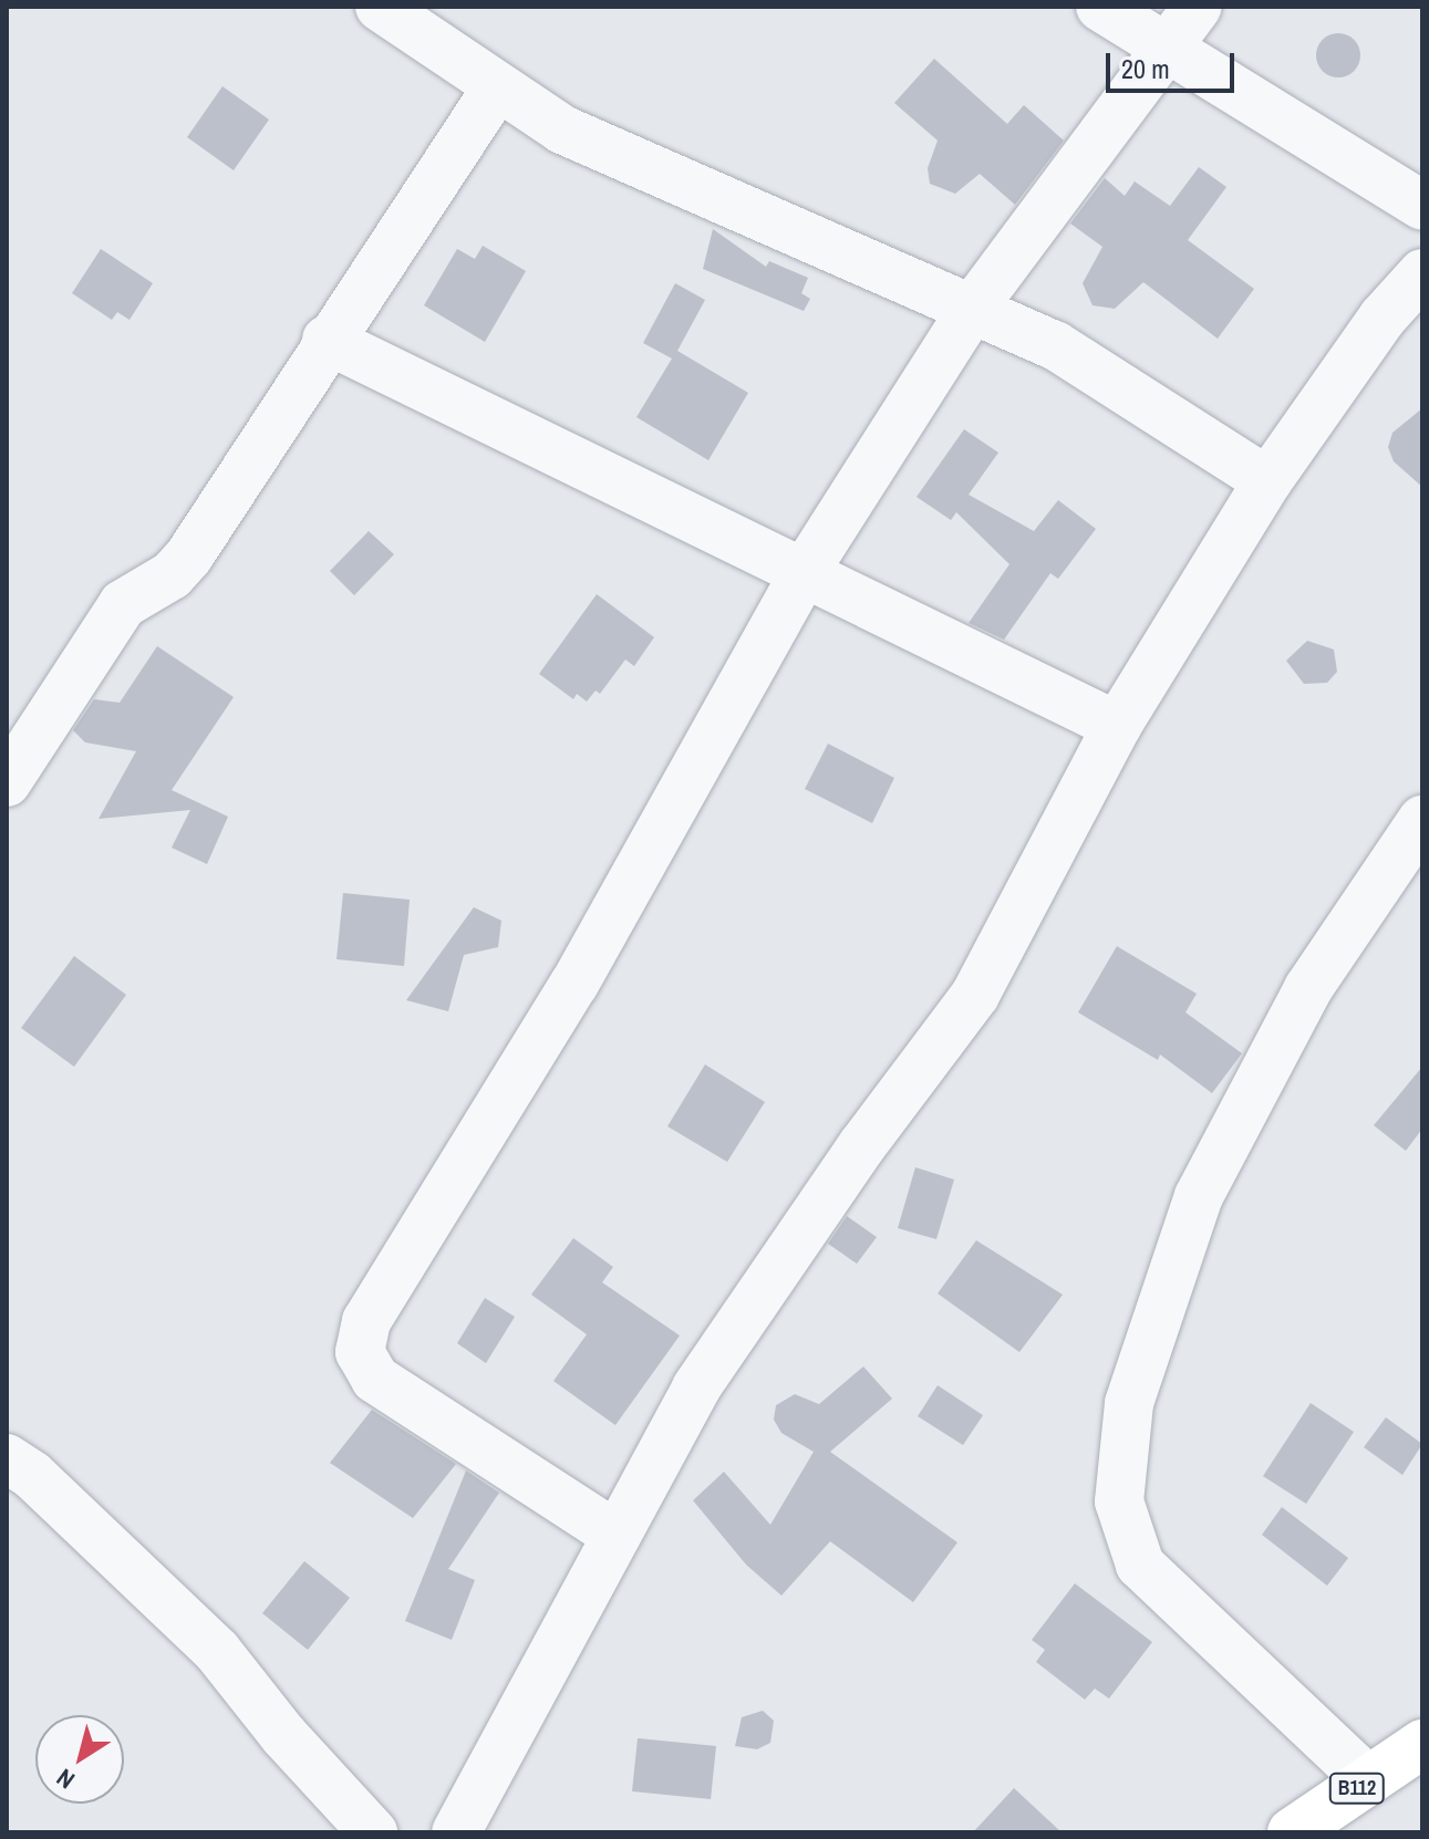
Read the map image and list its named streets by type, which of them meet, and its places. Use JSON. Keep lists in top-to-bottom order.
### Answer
{
  "streets": {
    "main road": ["B112"]
  },
  "scale_bar": "20 m",
  "north": "bottom left"
}
